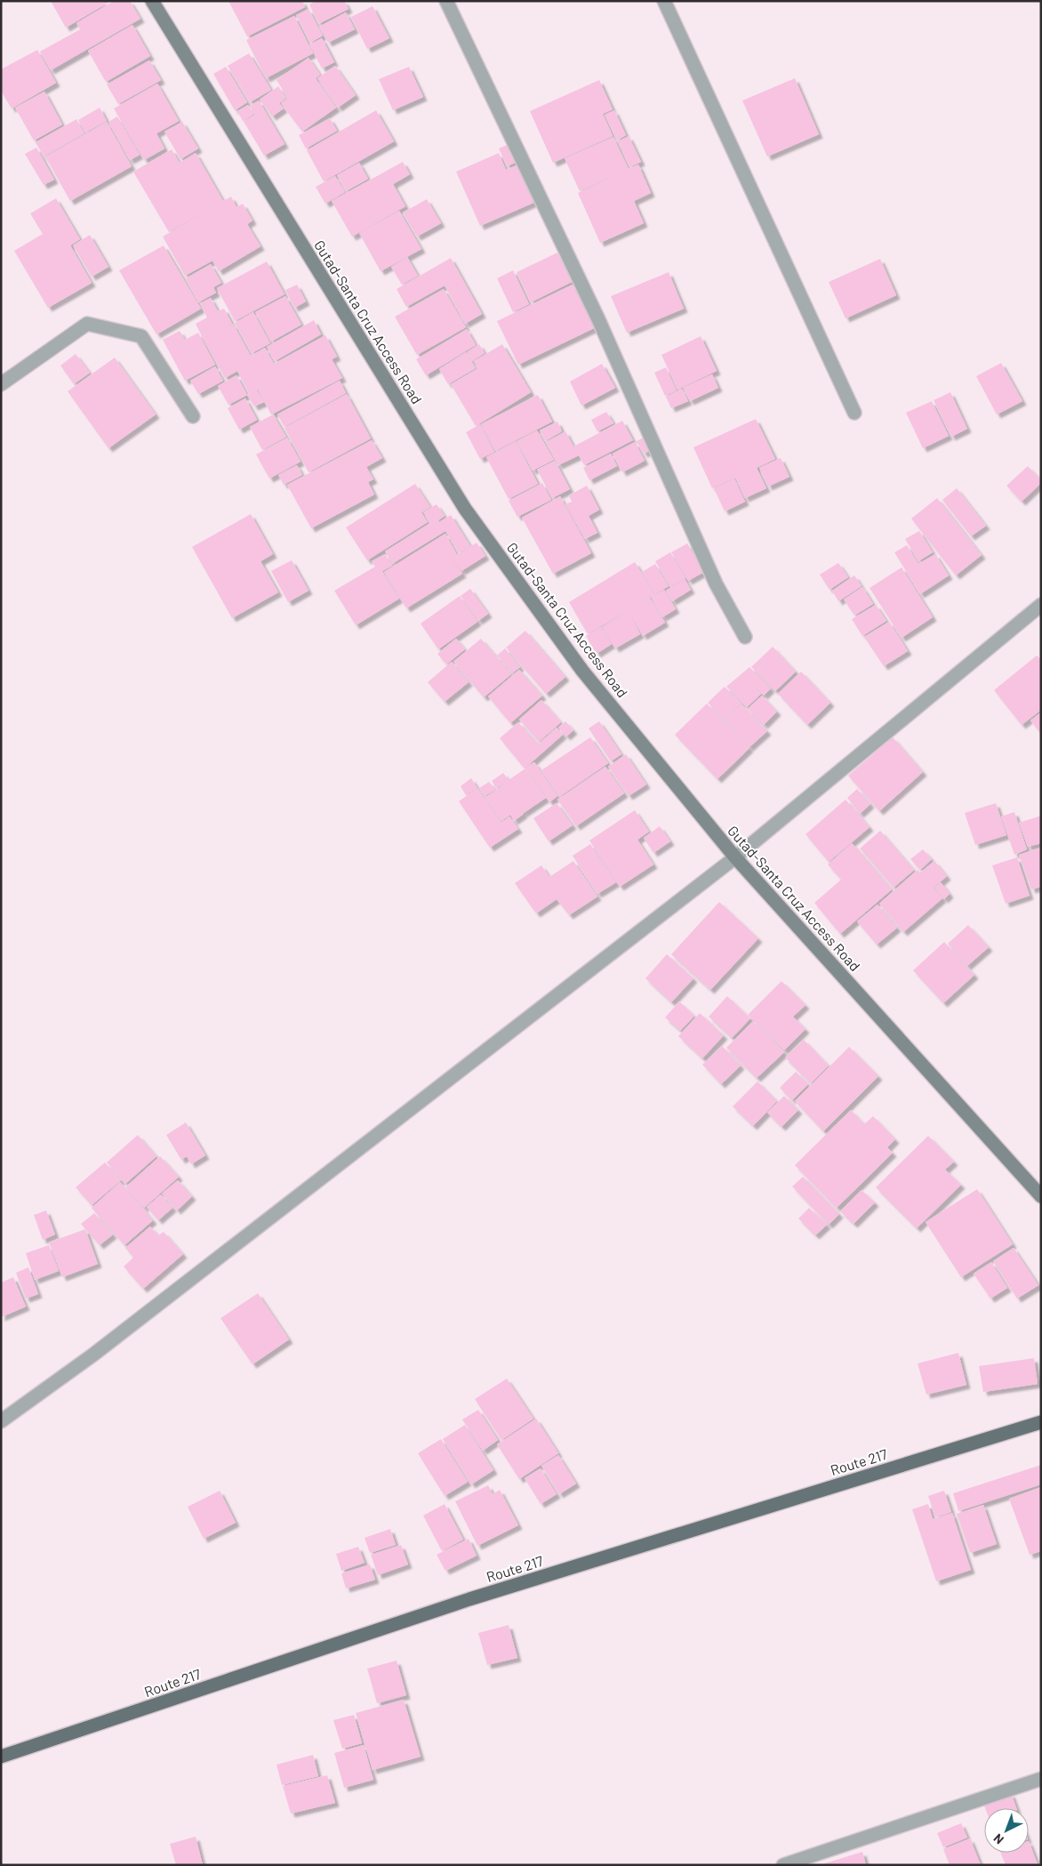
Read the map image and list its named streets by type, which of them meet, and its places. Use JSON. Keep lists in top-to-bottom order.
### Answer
{
  "streets": {
    "main road": ["Gutad-Santa Cruz Access Road", "Route 217"]
  },
  "north": "bottom left"
}
